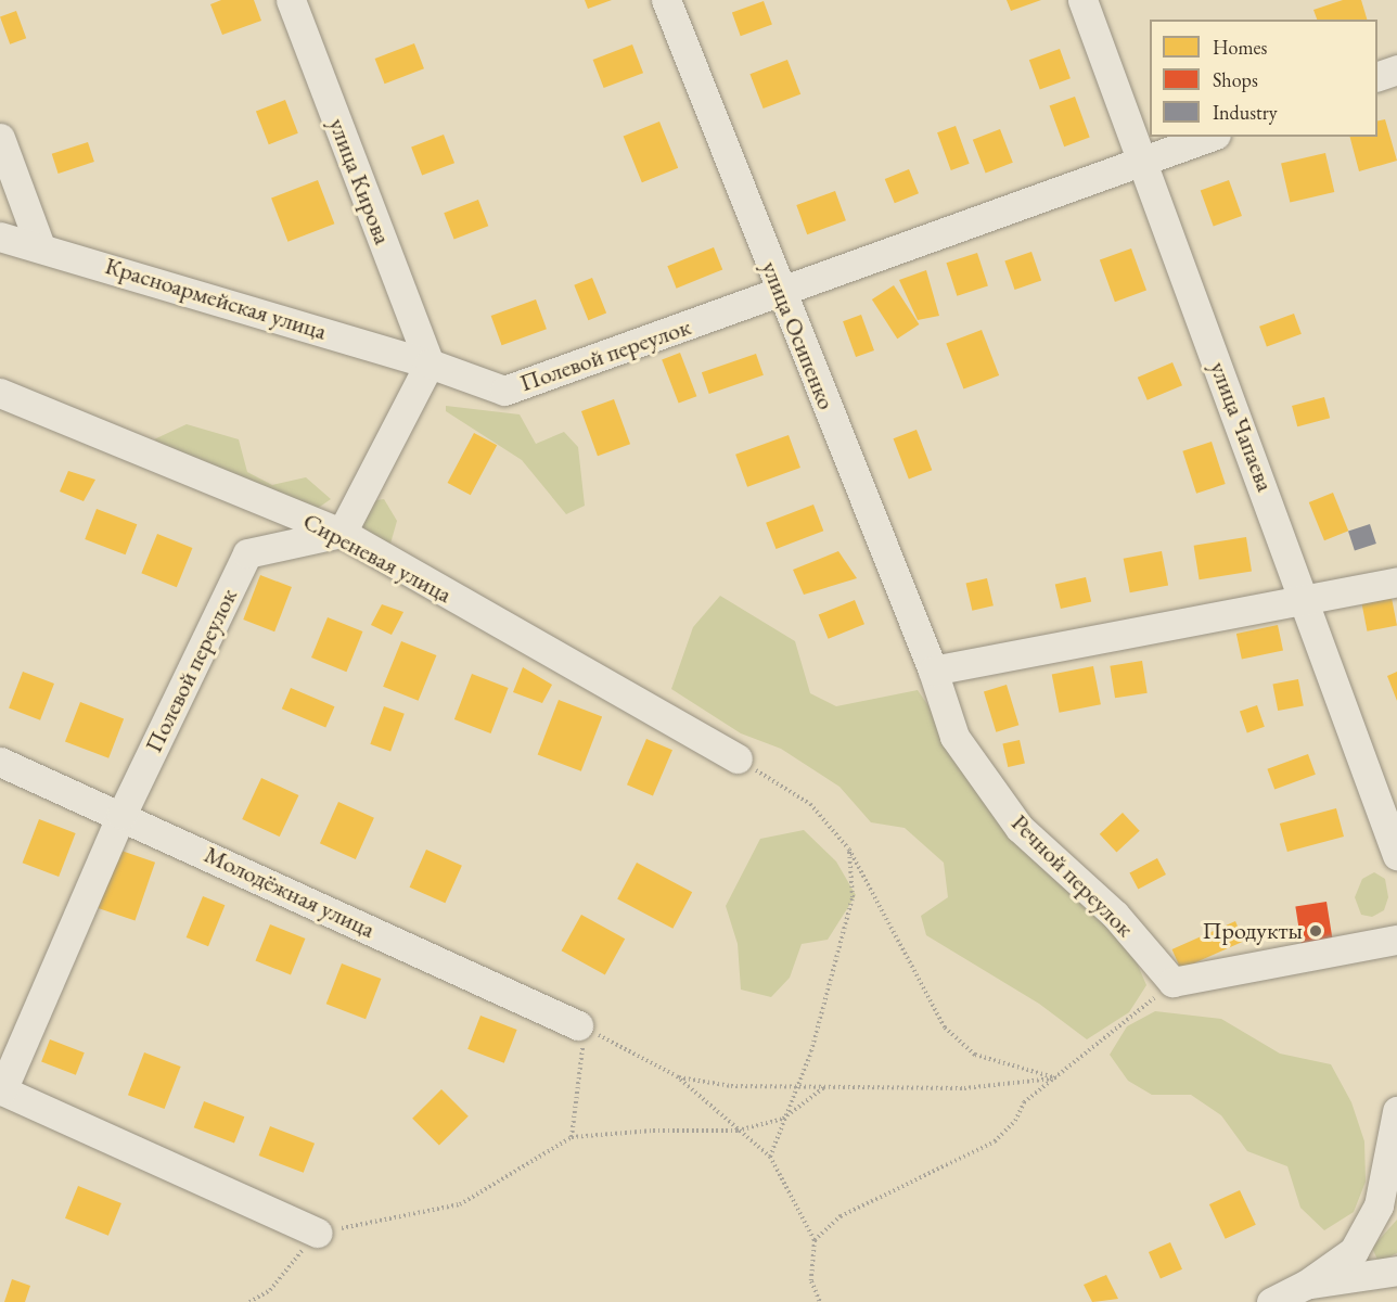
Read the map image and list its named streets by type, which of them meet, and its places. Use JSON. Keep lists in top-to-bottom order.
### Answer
{
  "streets": {
    "street": [
      "улица Кирова",
      "Красноармейская улица",
      "улица Осипенко",
      "Полевой переулок",
      "улица Чапаева",
      "Сиреневая улица",
      "Речной переулок",
      "Молодёжная улица"
    ]
  },
  "crossings": [
    ["улица Кирова", "Красноармейская улица"],
    ["улица Кирова", "Полевой переулок"],
    ["Красноармейская улица", "Полевой переулок"],
    ["улица Осипенко", "Полевой переулок"],
    ["улица Осипенко", "Речной переулок"],
    ["Полевой переулок", "улица Чапаева"],
    ["Полевой переулок", "Сиреневая улица"],
    ["Полевой переулок", "Молодёжная улица"]
  ],
  "places": ["Продукты"],
  "legend": ["Homes", "Shops", "Industry"]
}
